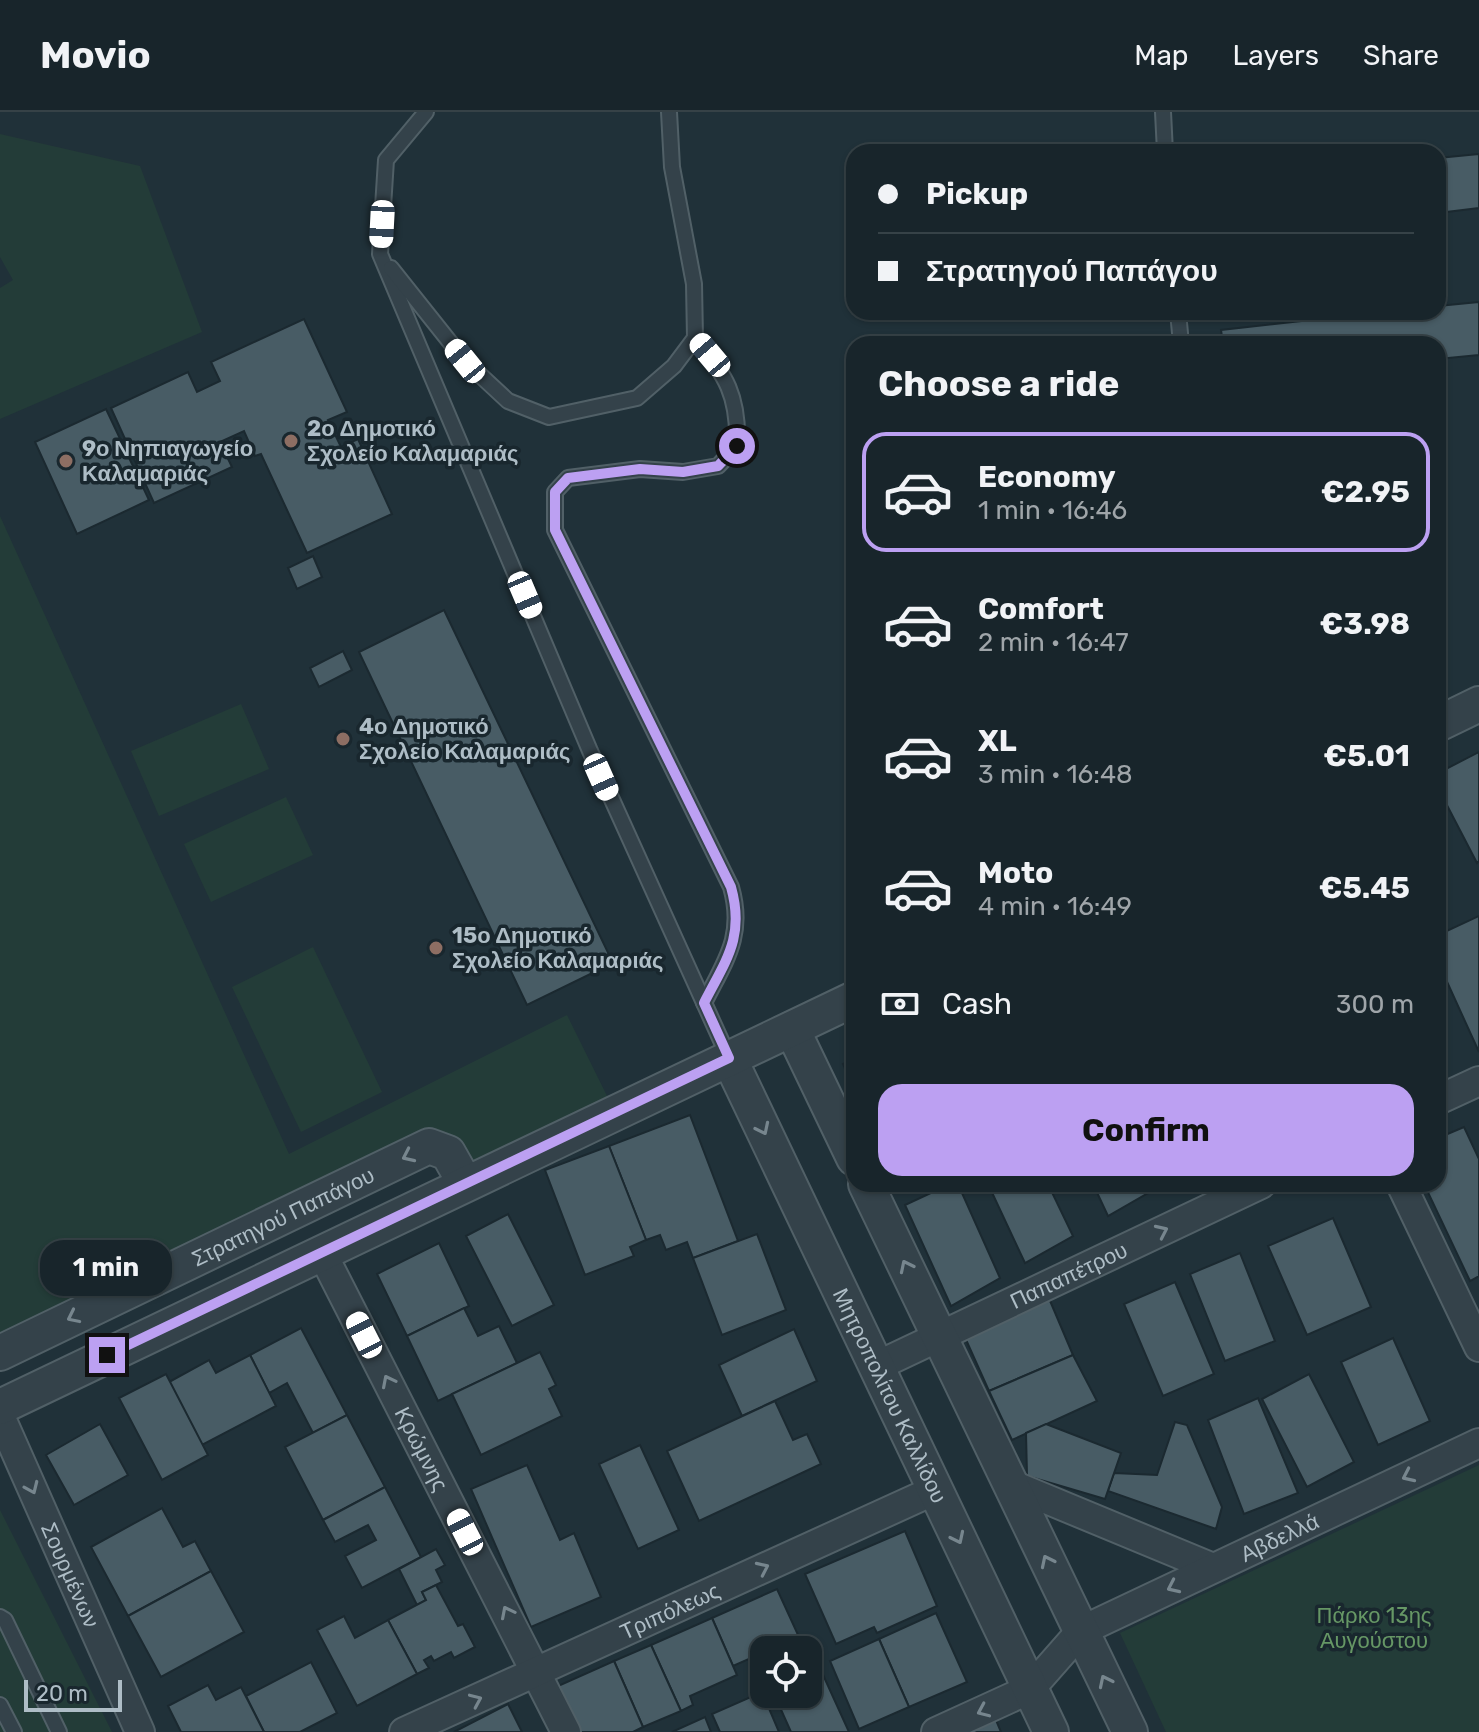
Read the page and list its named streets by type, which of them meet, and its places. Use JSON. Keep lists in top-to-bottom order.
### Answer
{
  "streets": {
    "street": [
      "Στρατηγού Παπάγου",
      "Παπαπέτρου",
      "Μητροπολίτου Καλλίδου",
      "Κρώμνης",
      "Αβδελλά",
      "Σουρμένων",
      "Τριπόλεως"
    ]
  },
  "crossings": [
    ["Παπαπέτρου", "Μητροπολίτου Καλλίδου"],
    ["Μητροπολίτου Καλλίδου", "Τριπόλεως"],
    ["Κρώμνης", "Τριπόλεως"]
  ],
  "one_way": [
    "Παπαπέτρου",
    "Κρώμνης",
    "Αβδελλά",
    "Σουρμένων",
    "Τριπόλεως"
  ],
  "parks": ["Πάρκο 13ης Αυγούστου"],
  "places": [
    "2ο Δημοτικό Σχολείο Καλαμαριάς",
    "9ο Νηπιαγωγείο Καλαμαριάς",
    "4ο Δημοτικό Σχολείο Καλαμαριάς",
    "15ο Δημοτικό Σχολείο Καλαμαριάς"
  ],
  "scale_bar": "20 m",
  "page": {
    "header": "Movio",
    "nav": ["Map", "Layers", "Share"],
    "banner": ["Pickup", "Στρατηγού Παπάγου"],
    "heading": "Choose a ride",
    "list": [
      {
        "name": "Economy",
        "note": "1 min · 16:46",
        "value": "€2.95"
      },
      {
        "name": "Comfort",
        "note": "2 min · 16:47",
        "value": "€3.98"
      },
      {
        "name": "XL",
        "note": "3 min · 16:48",
        "value": "€5.01"
      },
      {
        "name": "Moto",
        "note": "4 min · 16:49",
        "value": "€5.45"
      }
    ],
    "pay": ["Cash", "300 m"],
    "buttons": "Confirm",
    "bubble": "1 min",
    "scale": "20 m"
  }
}
